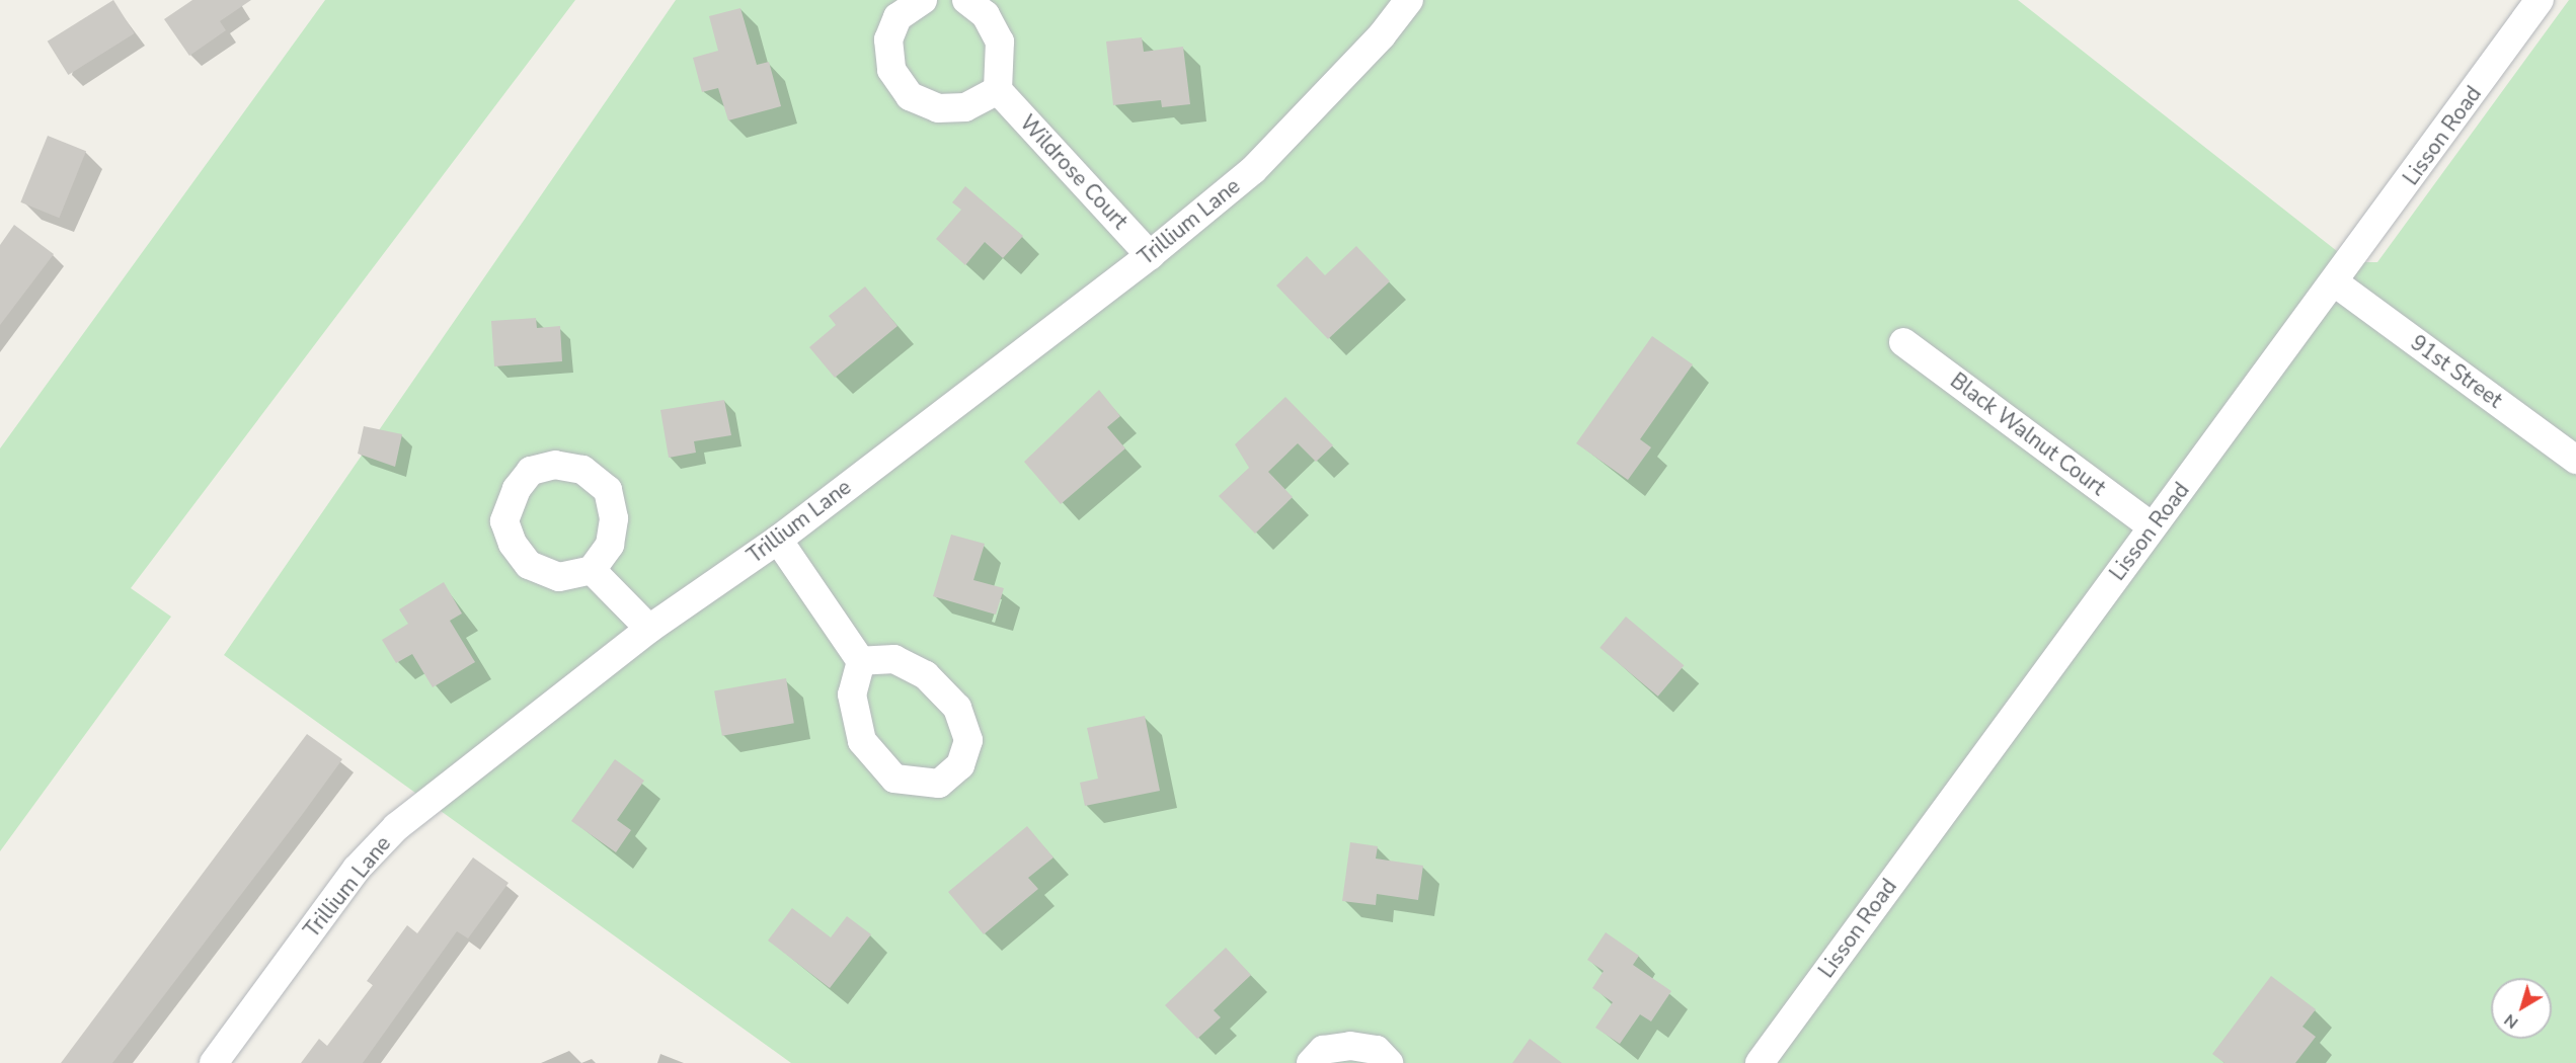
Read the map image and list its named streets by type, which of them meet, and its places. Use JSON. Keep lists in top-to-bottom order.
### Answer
{
  "streets": {
    "street": [
      "Lisson Road",
      "Wildrose Court",
      "Trillium Lane",
      "91st Street",
      "Black Walnut Court"
    ]
  },
  "crossings": [
    ["Lisson Road", "91st Street"],
    ["Lisson Road", "Black Walnut Court"],
    ["Wildrose Court", "Trillium Lane"]
  ],
  "north": "bottom left"
}
